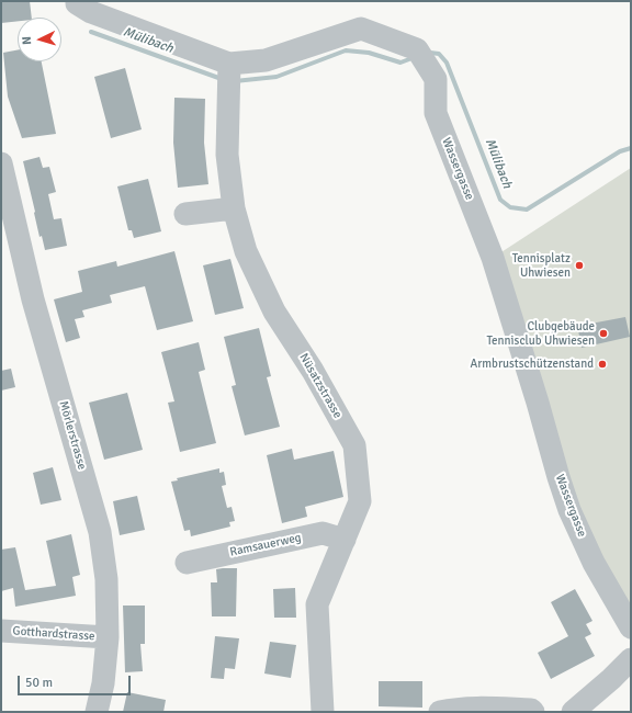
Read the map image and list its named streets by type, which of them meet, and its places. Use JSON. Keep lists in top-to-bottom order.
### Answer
{
  "streets": {
    "street": [
      "Wassergasse",
      "Nüsatzstrasse",
      "Mörlerstrasse",
      "Ramsauerweg",
      "Gotthardstrasse"
    ]
  },
  "crossings": [
    ["Wassergasse", "Nüsatzstrasse"],
    ["Nüsatzstrasse", "Ramsauerweg"],
    ["Mörlerstrasse", "Gotthardstrasse"]
  ],
  "water": ["Mülibach"],
  "places": ["Tennisplatz Uhwiesen", "Clubgebäude Tennisclub Uhwiesen", "Armbrustschützenstand"],
  "scale_bar": "50 m",
  "north": "left"
}
